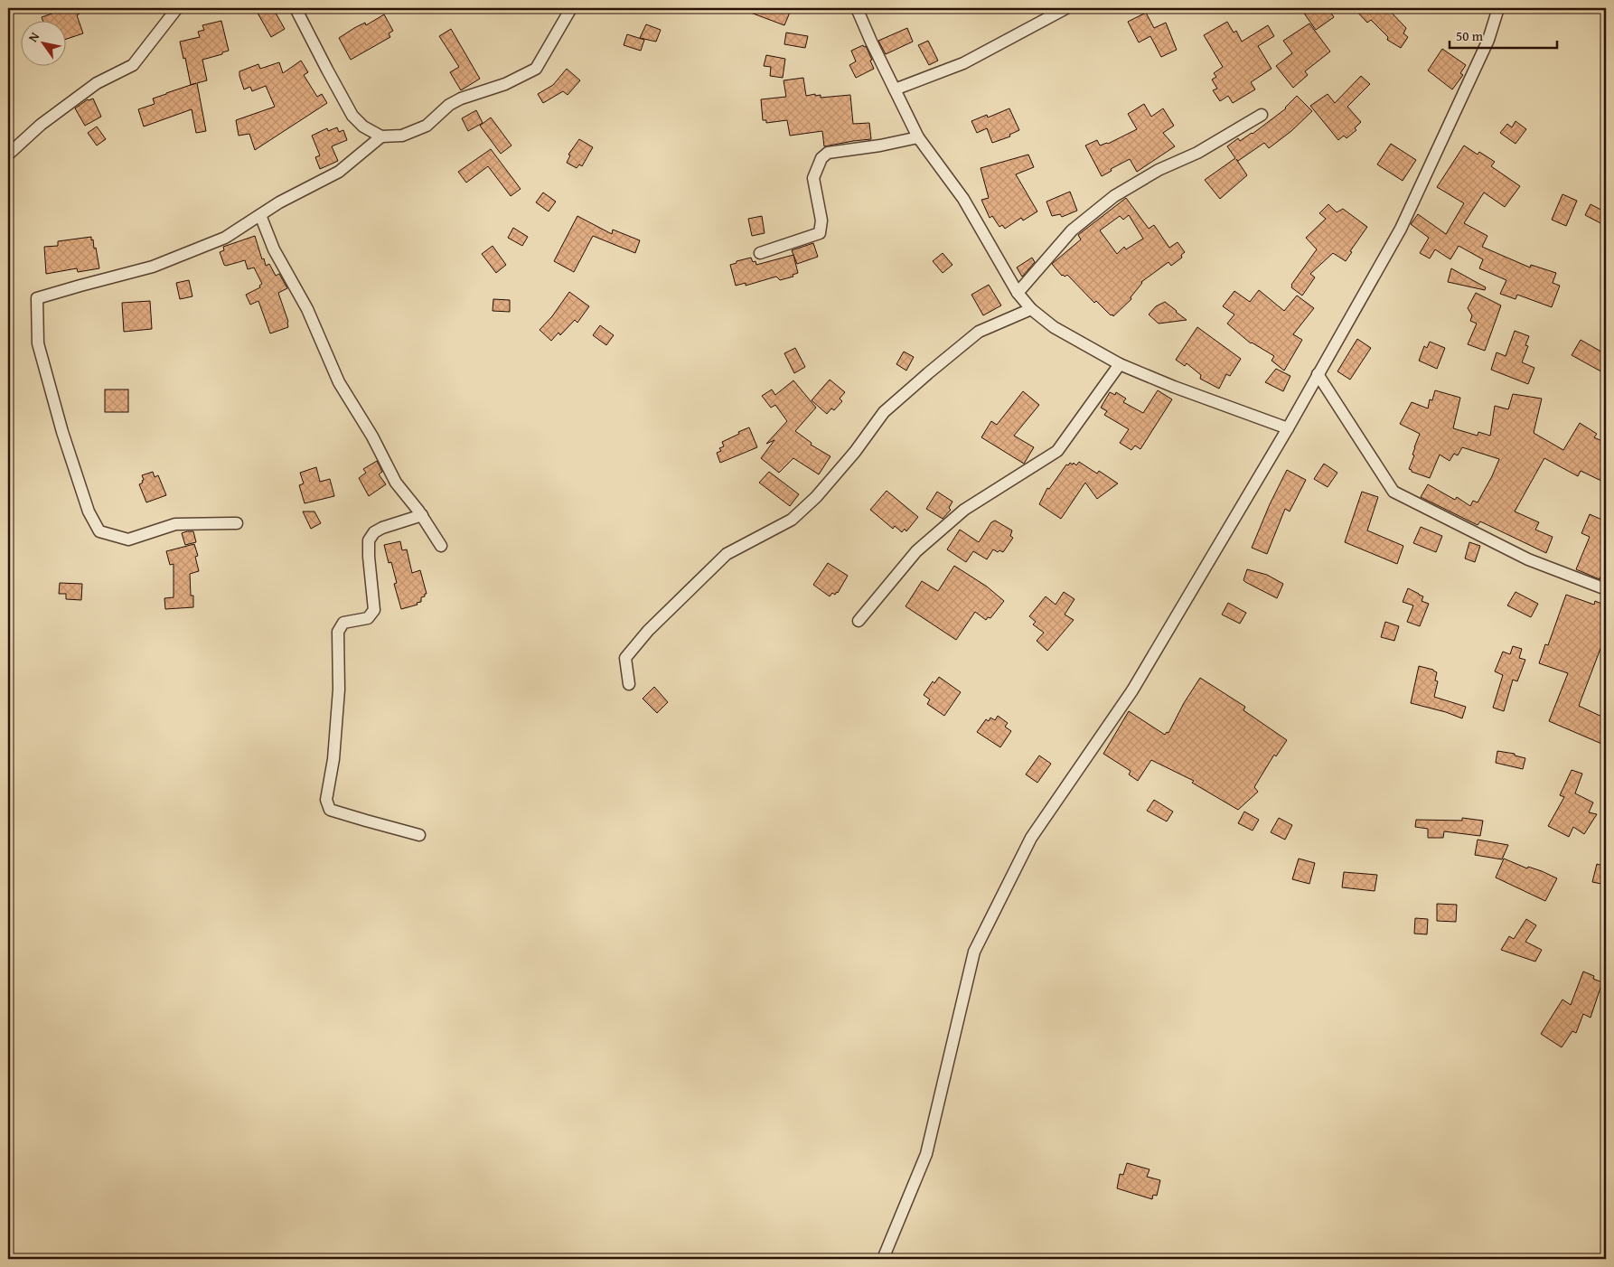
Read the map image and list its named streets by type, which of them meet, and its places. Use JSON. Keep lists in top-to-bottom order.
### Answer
{
  "scale_bar": "50 m",
  "north": "top left"
}
